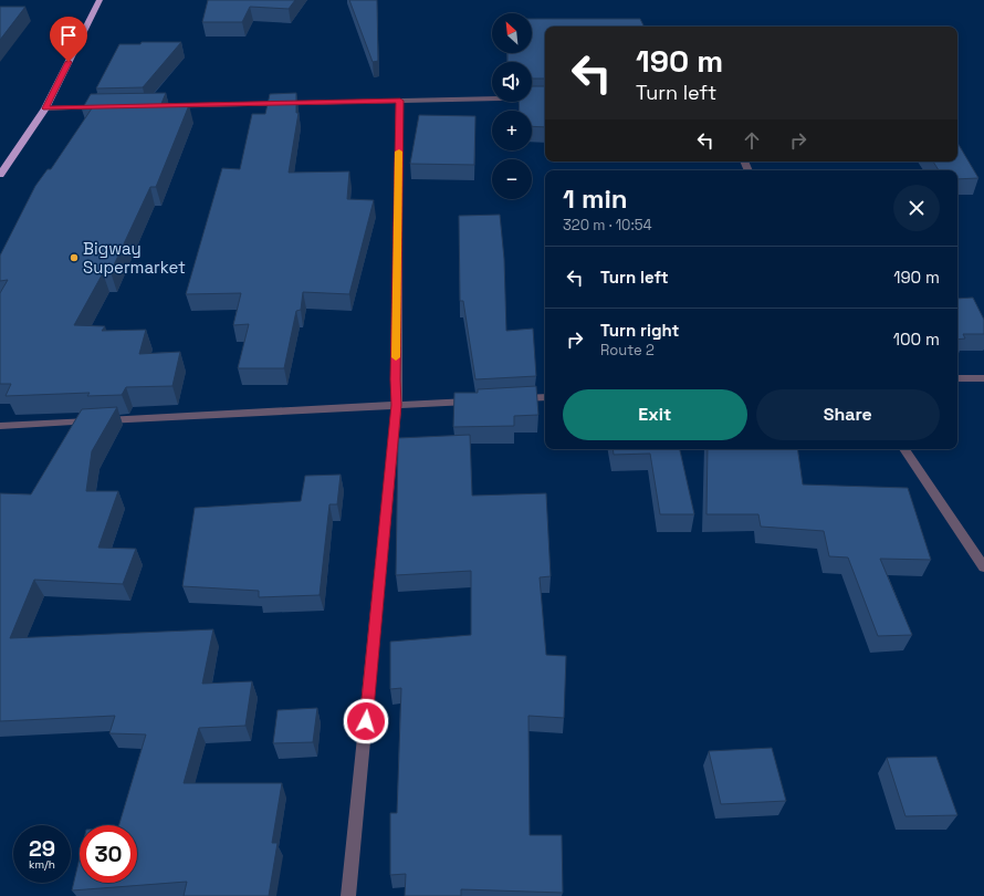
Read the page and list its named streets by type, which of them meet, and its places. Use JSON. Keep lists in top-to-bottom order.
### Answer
{
  "places": ["Bigway Supermarket"],
  "north": "top left",
  "page": {
    "map_buttons": ["+", "−"],
    "turn": ["190 m", "Turn left"],
    "heading": ["1 min", "320 m · 10:54"],
    "list": [
      {
        "name": "Turn left",
        "value": "190 m"
      },
      {
        "name": "Turn right",
        "note": "Route 2",
        "value": "100 m"
      }
    ],
    "buttons": ["Exit", "Share"],
    "speed": "29 km/h",
    "limit": "30"
  }
}
